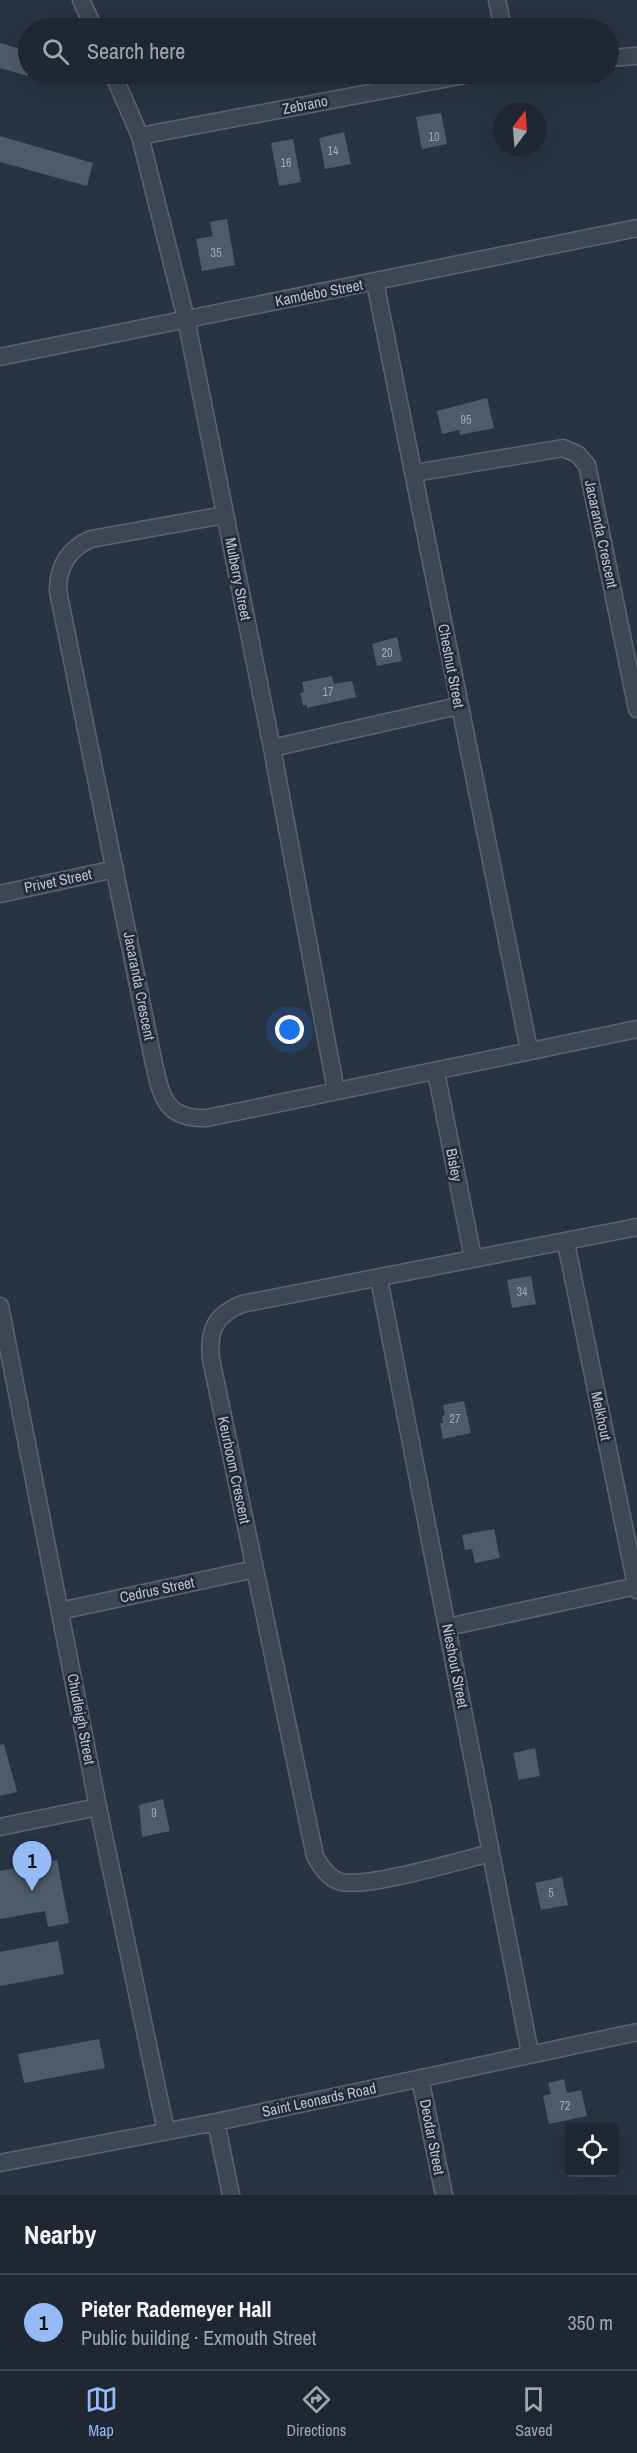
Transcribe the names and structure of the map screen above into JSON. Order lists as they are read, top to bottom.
{
  "streets": {
    "street": [
      "Zebrano",
      "Kamdebo Street",
      "Jacaranda Crescent",
      "Mulberry Street",
      "Chestnut Street",
      "Privet Street",
      "Bisley",
      "Melkhout",
      "Keurboom Crescent",
      "Cedrus Street",
      "Nieshout Street",
      "Chudleigh Street",
      "Saint Leonards Road",
      "Deodar Street"
    ]
  },
  "crossings": [
    ["Zebrano", "Mulberry Street"],
    ["Kamdebo Street", "Mulberry Street"],
    ["Kamdebo Street", "Chestnut Street"],
    ["Jacaranda Crescent", "Mulberry Street"],
    ["Jacaranda Crescent", "Chestnut Street"],
    ["Jacaranda Crescent", "Privet Street"],
    ["Jacaranda Crescent", "Bisley"],
    ["Bisley", "Keurboom Crescent"],
    ["Melkhout", "Keurboom Crescent"],
    ["Keurboom Crescent", "Cedrus Street"],
    ["Keurboom Crescent", "Nieshout Street"],
    ["Cedrus Street", "Chudleigh Street"],
    ["Nieshout Street", "Saint Leonards Road"],
    ["Chudleigh Street", "Saint Leonards Road"],
    ["Saint Leonards Road", "Deodar Street"]
  ],
  "house_numbers": [
    "10",
    "14",
    "16",
    "35",
    "95",
    "20",
    "17",
    "34",
    "27",
    "9",
    "5",
    "72"
  ],
  "north": "top",
  "page": {
    "search": "Search here",
    "pins": "1",
    "heading": "Nearby",
    "list": [
      {
        "mark": "1",
        "name": "Pieter Rademeyer Hall",
        "note": "Public building · Exmouth Street",
        "value": "350 m"
      }
    ],
    "nav": ["Map", "Directions", "Saved"]
  }
}
